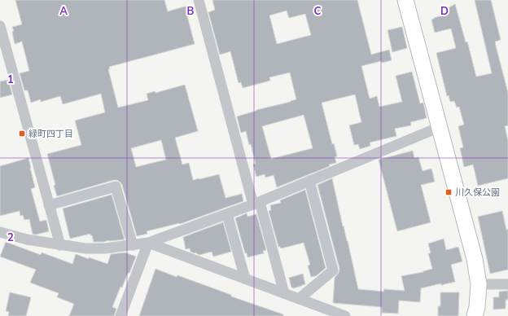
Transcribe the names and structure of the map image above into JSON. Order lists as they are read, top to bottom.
{
  "places": {
    "transit": ["緑町四丁目", "川久保公園"]
  },
  "grid": {
    "columns": [
      "A",
      "B",
      "C",
      "D"
    ],
    "rows": ["1", "2"]
  }
}
